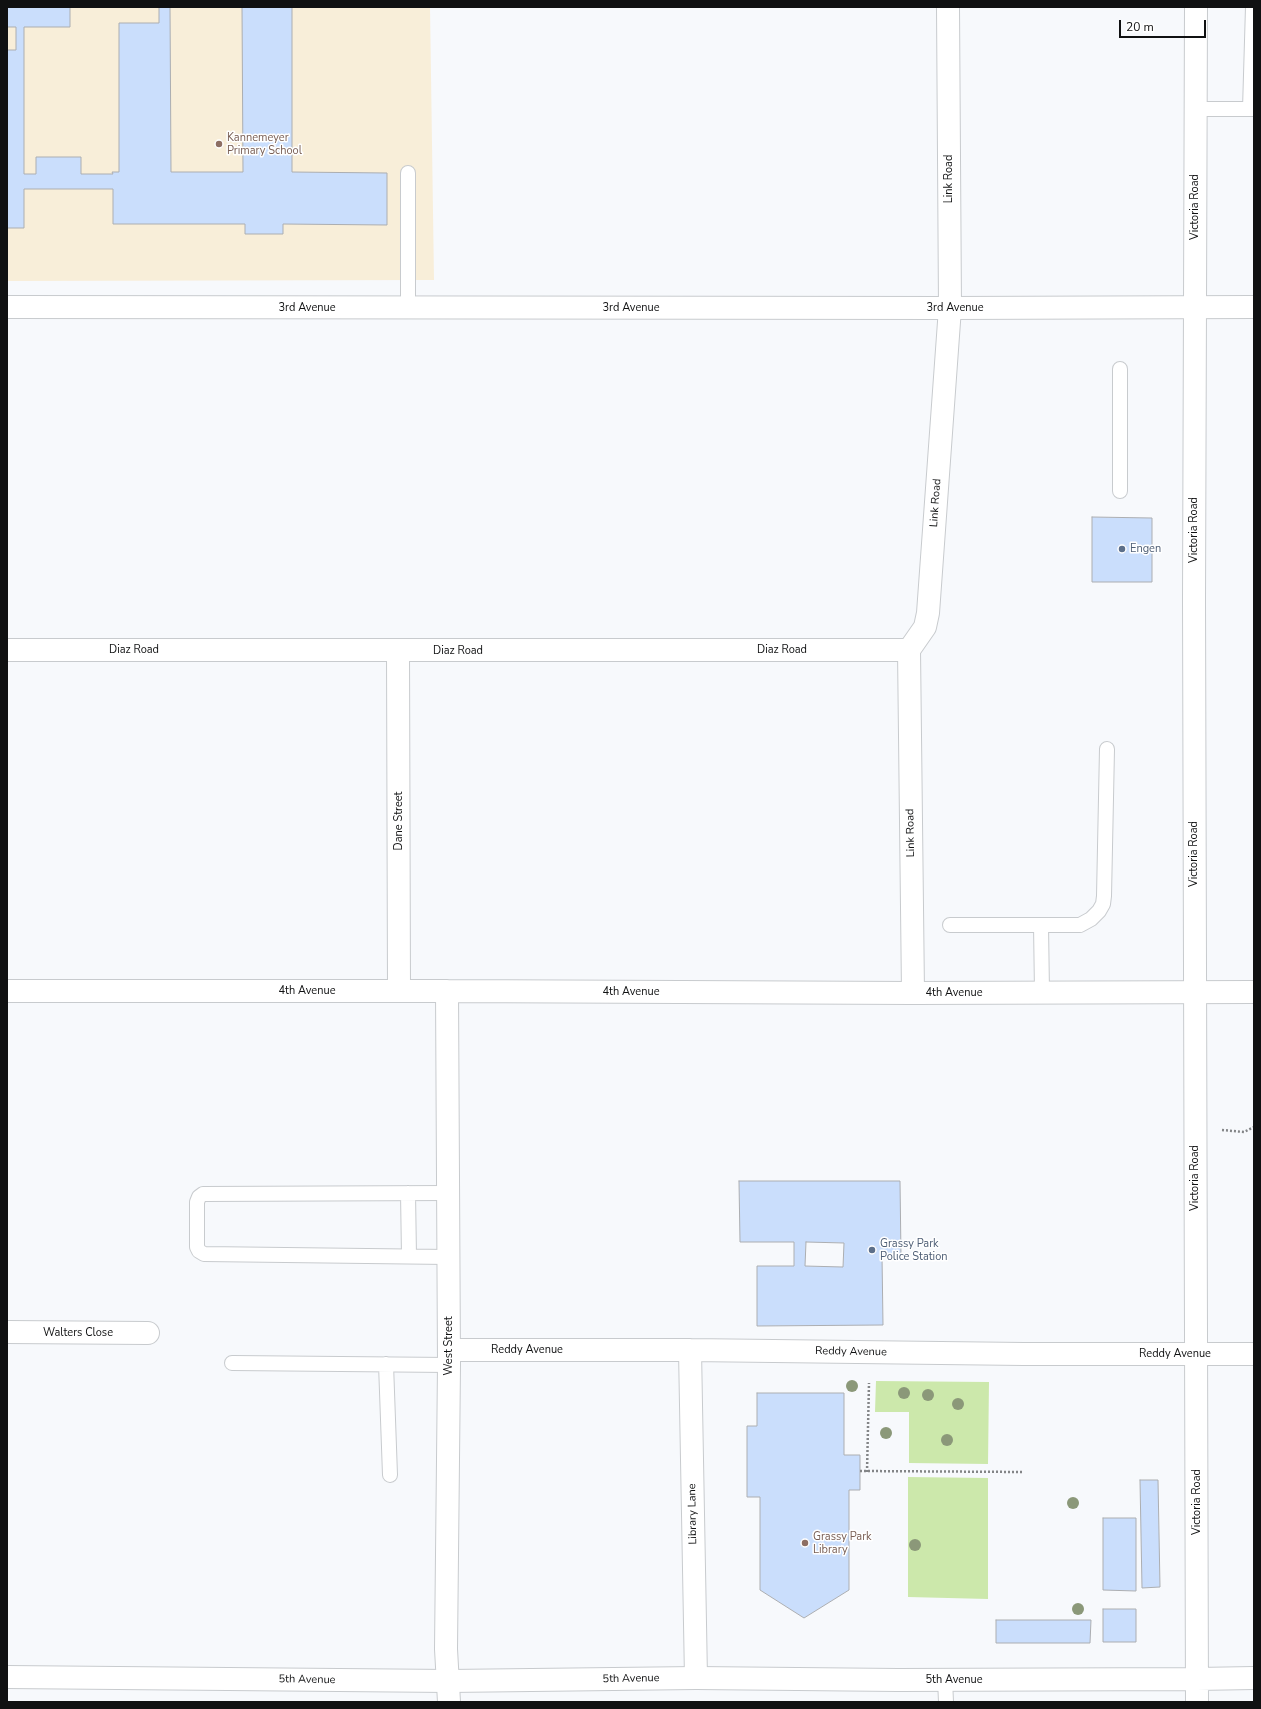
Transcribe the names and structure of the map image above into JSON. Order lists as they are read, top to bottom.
{
  "streets": {
    "street": [
      "Link Road",
      "Victoria Road",
      "3rd Avenue",
      "Diaz Road",
      "Dane Street",
      "4th Avenue",
      "Walters Close",
      "West Street",
      "Reddy Avenue",
      "Library Lane",
      "5th Avenue"
    ]
  },
  "crossings": [
    ["Link Road", "3rd Avenue"],
    ["Link Road", "Diaz Road"],
    ["Link Road", "4th Avenue"],
    ["Victoria Road", "3rd Avenue"],
    ["Victoria Road", "4th Avenue"],
    ["Victoria Road", "Reddy Avenue"],
    ["Victoria Road", "5th Avenue"],
    ["Diaz Road", "Dane Street"],
    ["Dane Street", "4th Avenue"],
    ["4th Avenue", "West Street"],
    ["West Street", "Reddy Avenue"],
    ["West Street", "5th Avenue"],
    ["Reddy Avenue", "Library Lane"],
    ["Library Lane", "5th Avenue"]
  ],
  "places": [
    "Kannemeyer Primary School",
    "Engen",
    "Grassy Park Police Station",
    "Grassy Park Library"
  ],
  "scale_bar": "20 m"
}
